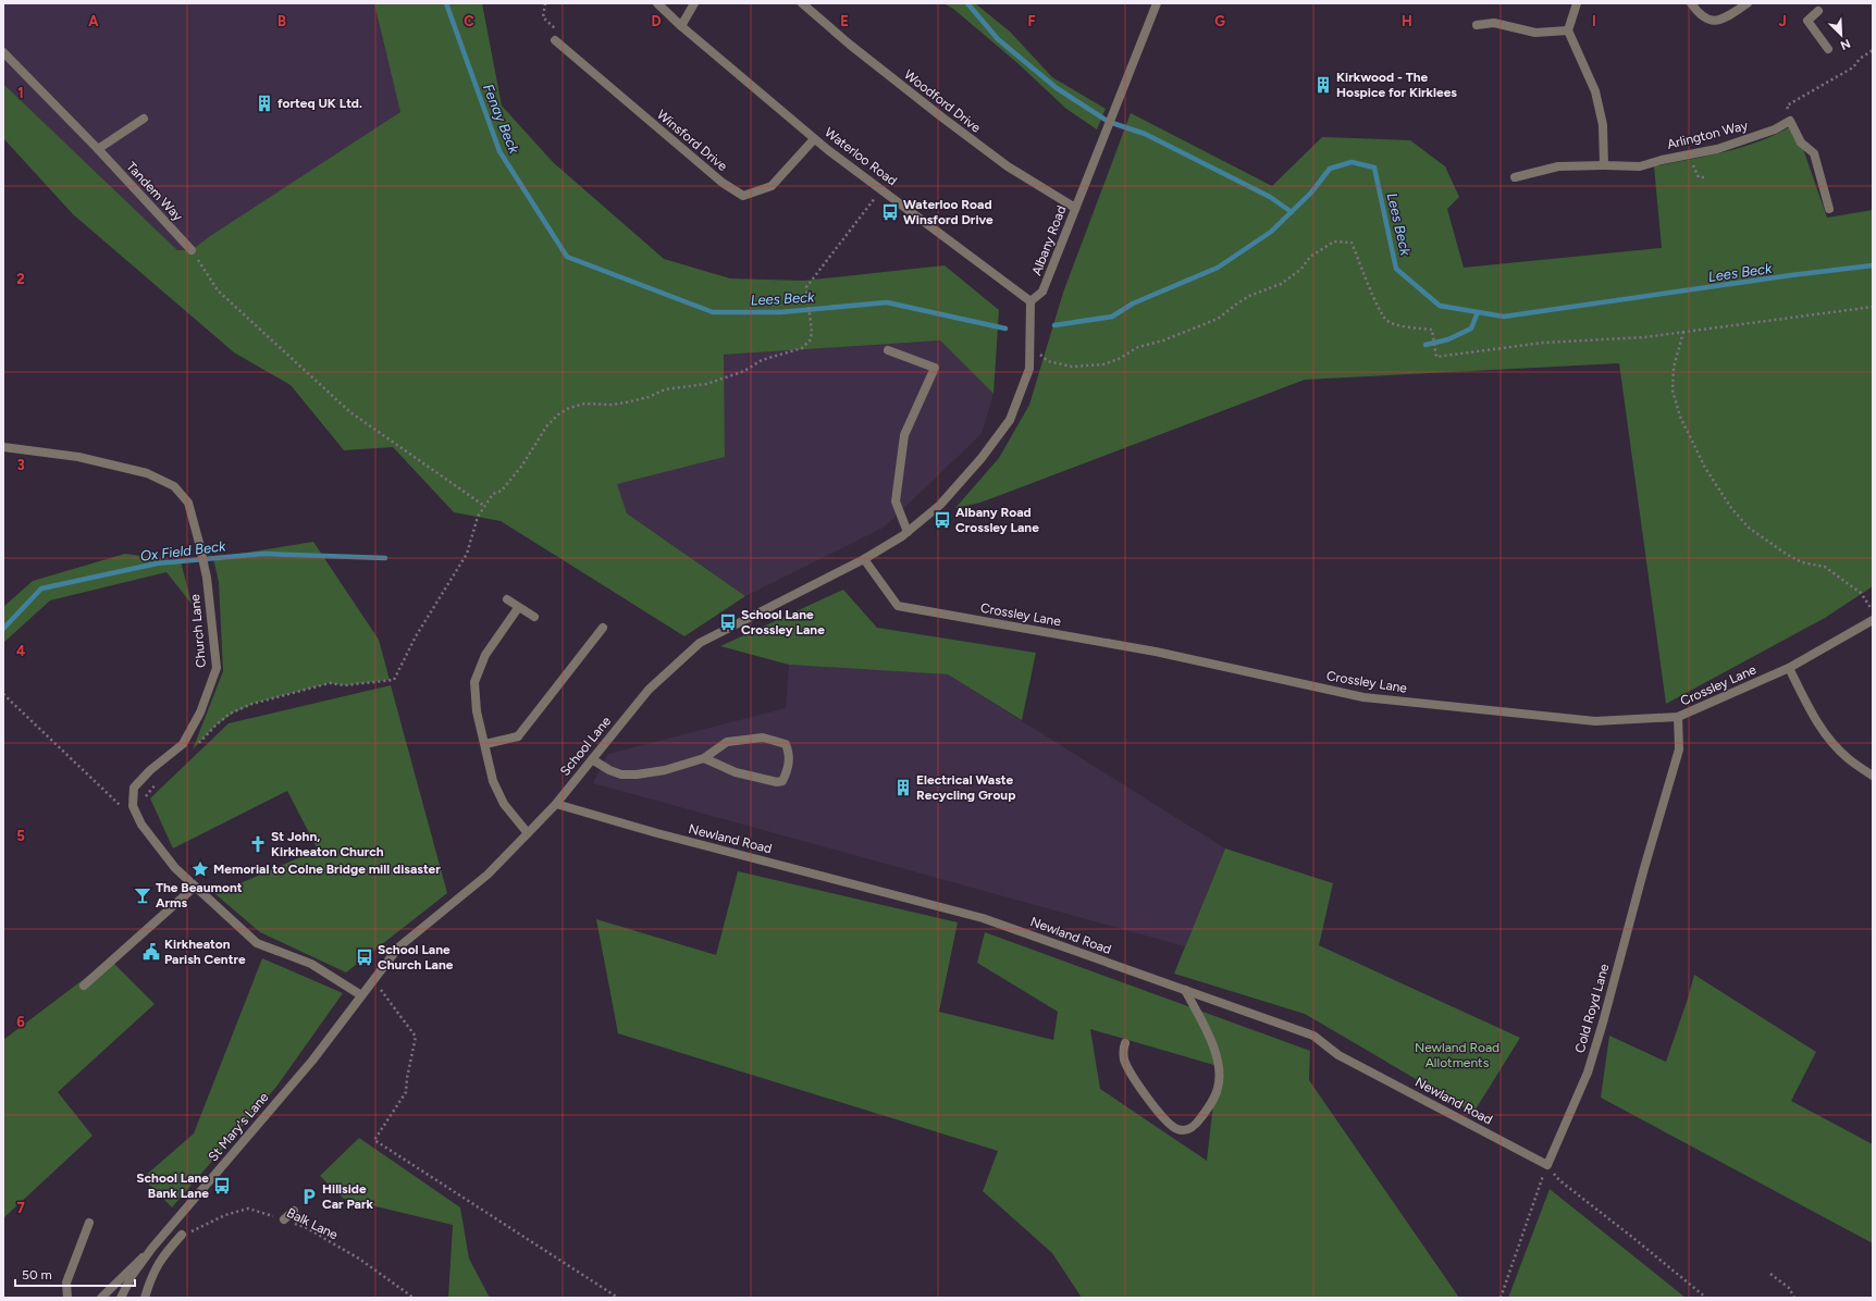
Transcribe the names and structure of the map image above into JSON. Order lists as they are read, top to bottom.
{
  "streets": {
    "street": [
      "Woodford Drive",
      "Arlington Way",
      "Winsford Drive",
      "Waterloo Road",
      "Tandem Way",
      "Albany Road",
      "Crossley Lane",
      "Church Lane",
      "School Lane",
      "Newland Road",
      "Cold Royd Lane",
      "St Mary's Lane"
    ],
    "path": ["Balk Lane"]
  },
  "crossings": [
    ["Woodford Drive", "Albany Road"],
    ["Winsford Drive", "Waterloo Road"],
    ["Waterloo Road", "Albany Road"],
    ["Crossley Lane", "School Lane"],
    ["Crossley Lane", "Cold Royd Lane"],
    ["School Lane", "Newland Road"],
    ["School Lane", "St Mary's Lane"],
    ["Newland Road", "Cold Royd Lane"]
  ],
  "water": ["Fenay Beck", "Lees Beck", "Ox Field Beck"],
  "parks": ["Newland Road Allotments"],
  "places": {
    "building": ["Kirkwood - The Hospice for Kirklees", "forteq UK Ltd.", "Electrical Waste Recycling Group"],
    "bus stop": [
      "Waterloo Road Winsford Drive",
      "Albany Road Crossley Lane",
      "School Lane Crossley Lane",
      "School Lane Church Lane",
      "School Lane Bank Lane"
    ],
    "church": ["St John, Kirkheaton Church"],
    "place": ["Memorial to Colne Bridge mill disaster"],
    "bar": ["The Beaumont Arms"],
    "public building": ["Kirkheaton Parish Centre"],
    "parking": ["Hillside Car Park"]
  },
  "scale_bar": "50 m",
  "north": "bottom right",
  "grid": {
    "columns": [
      "A",
      "B",
      "C",
      "D",
      "E",
      "F",
      "G",
      "H",
      "I",
      "J"
    ],
    "rows": [
      "1",
      "2",
      "3",
      "4",
      "5",
      "6",
      "7"
    ]
  }
}
